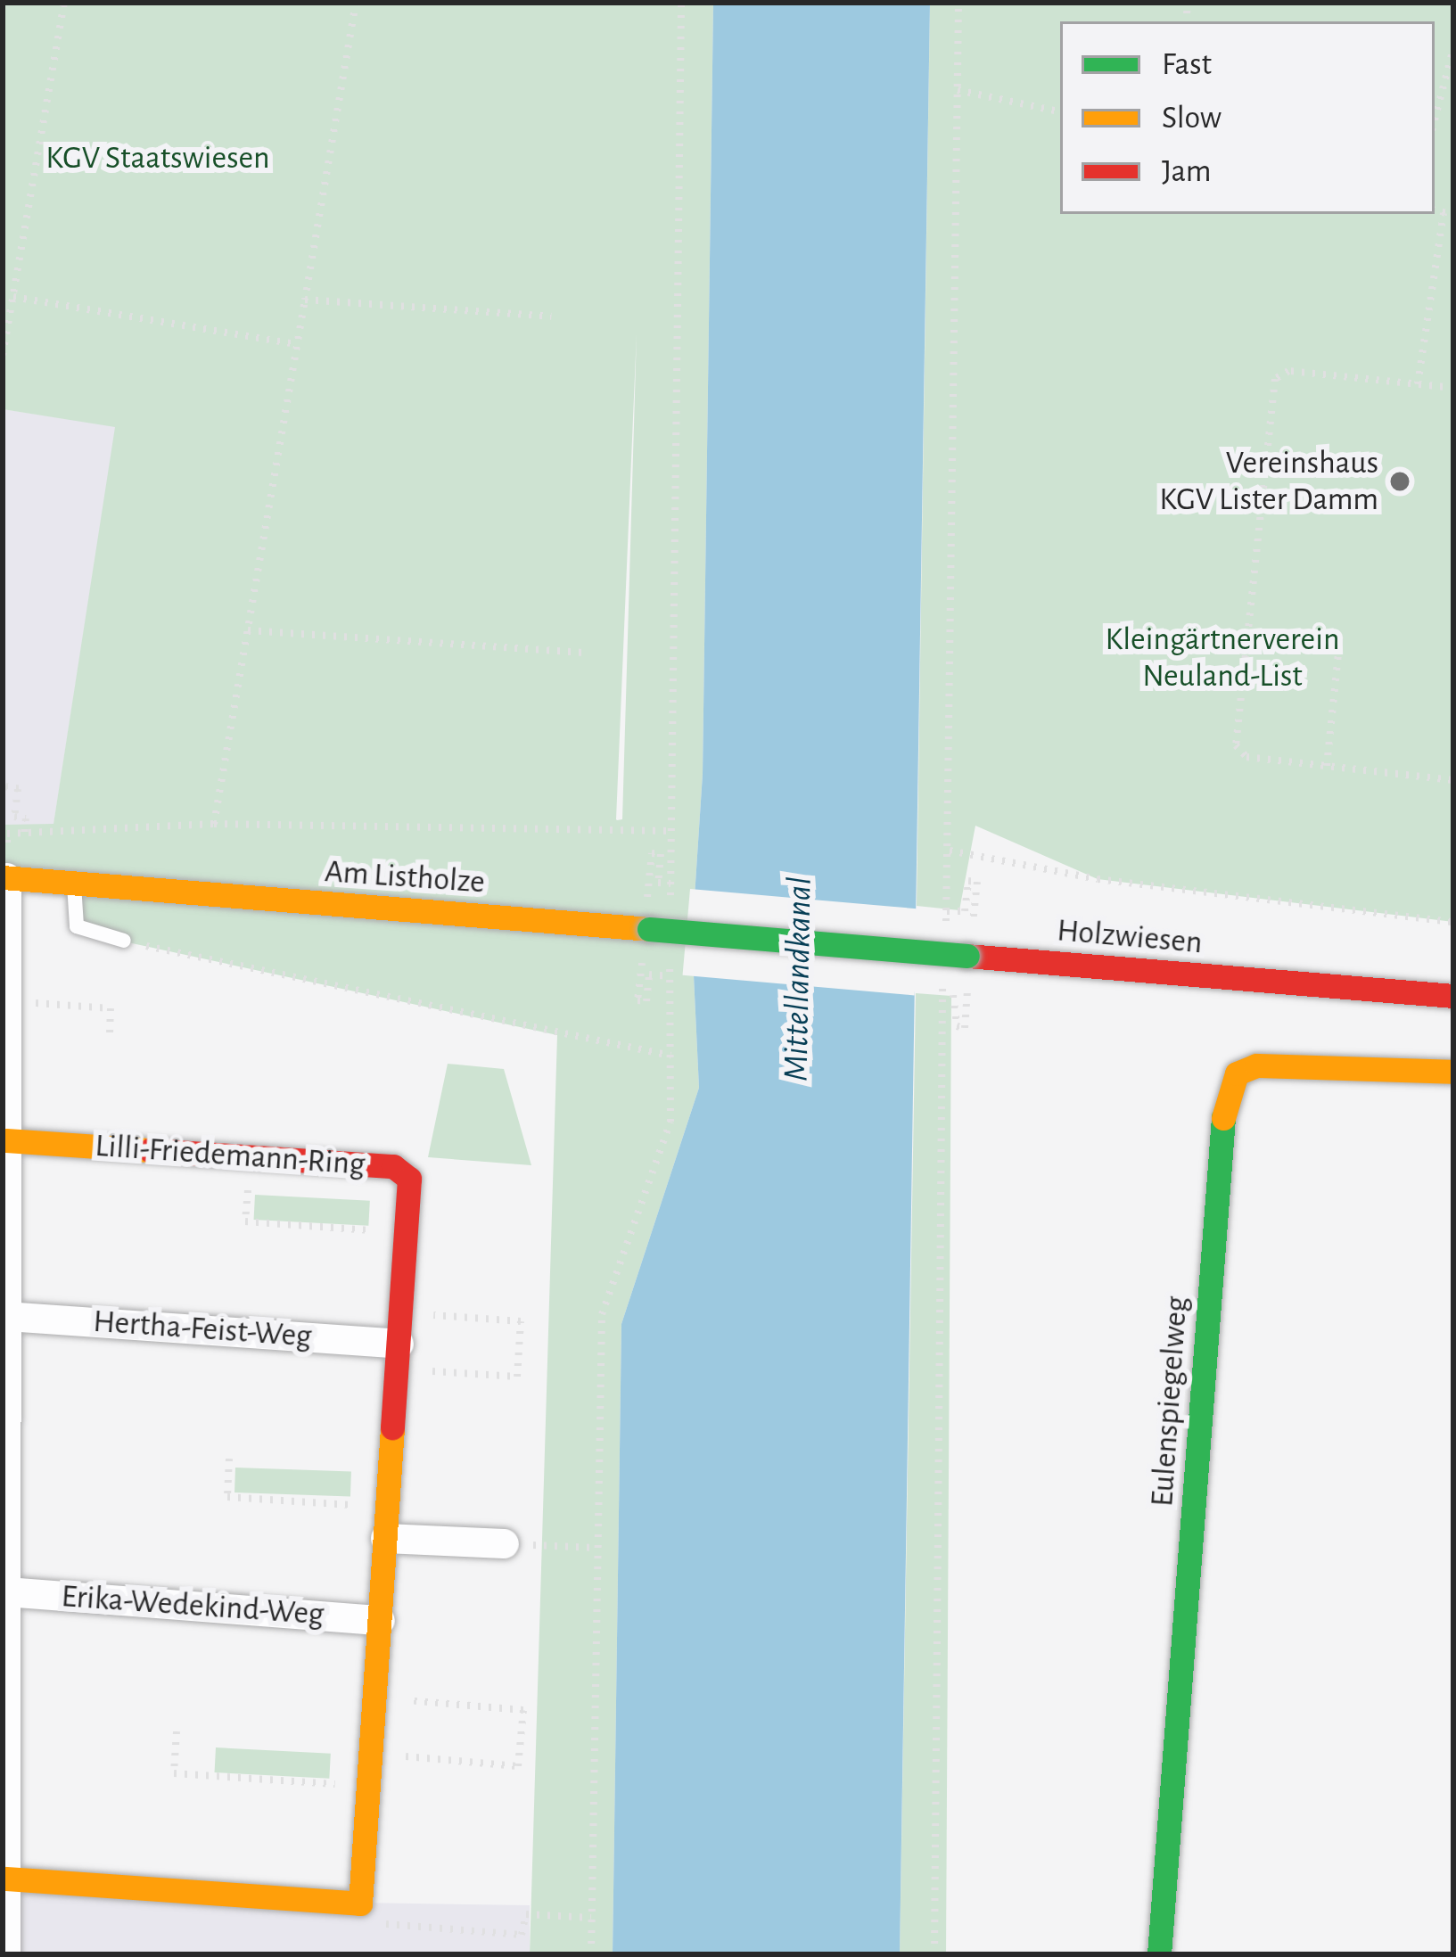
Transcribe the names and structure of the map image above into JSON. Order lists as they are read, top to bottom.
{
  "streets": {
    "street": [
      "Am Listholze",
      "Holzwiesen",
      "Lilli-Friedemann-Ring",
      "Hertha-Feist-Weg",
      "Eulenspiegelweg",
      "Erika-Wedekind-Weg"
    ]
  },
  "crossings": [
    ["Am Listholze", "Holzwiesen"],
    ["Lilli-Friedemann-Ring", "Hertha-Feist-Weg"],
    ["Lilli-Friedemann-Ring", "Erika-Wedekind-Weg"]
  ],
  "water": ["Mittellandkanal"],
  "parks": ["KGV Staatswiesen", "Kleingärtnerverein Neuland-List"],
  "places": ["Vereinshaus KGV Lister Damm"],
  "legend": ["Fast", "Slow", "Jam"]
}
